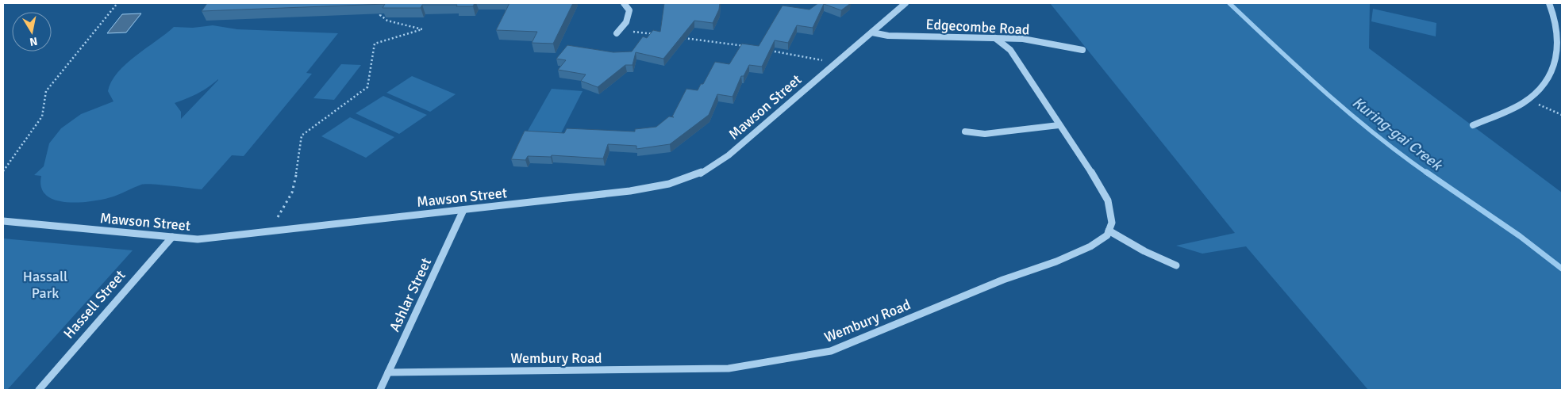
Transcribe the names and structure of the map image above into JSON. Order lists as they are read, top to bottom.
{
  "streets": {
    "street": [
      "Edgecombe Road",
      "Mawson Street",
      "Ashlar Street",
      "Hassell Street",
      "Wembury Road"
    ]
  },
  "crossings": [
    ["Edgecombe Road", "Mawson Street"],
    ["Mawson Street", "Ashlar Street"],
    ["Mawson Street", "Hassell Street"],
    ["Ashlar Street", "Wembury Road"]
  ],
  "water": ["Kuring-gai Creek"],
  "parks": ["Hassall Park"],
  "north": "bottom"
}
